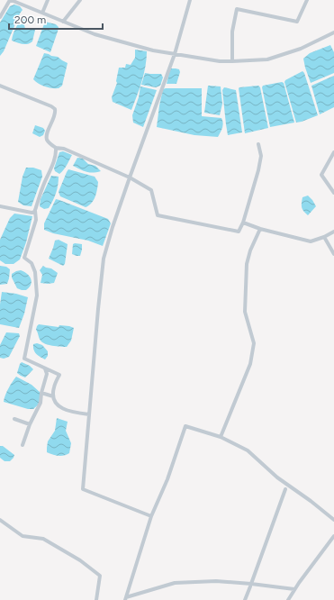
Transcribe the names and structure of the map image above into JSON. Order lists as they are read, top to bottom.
{
  "scale_bar": "200 m"
}
